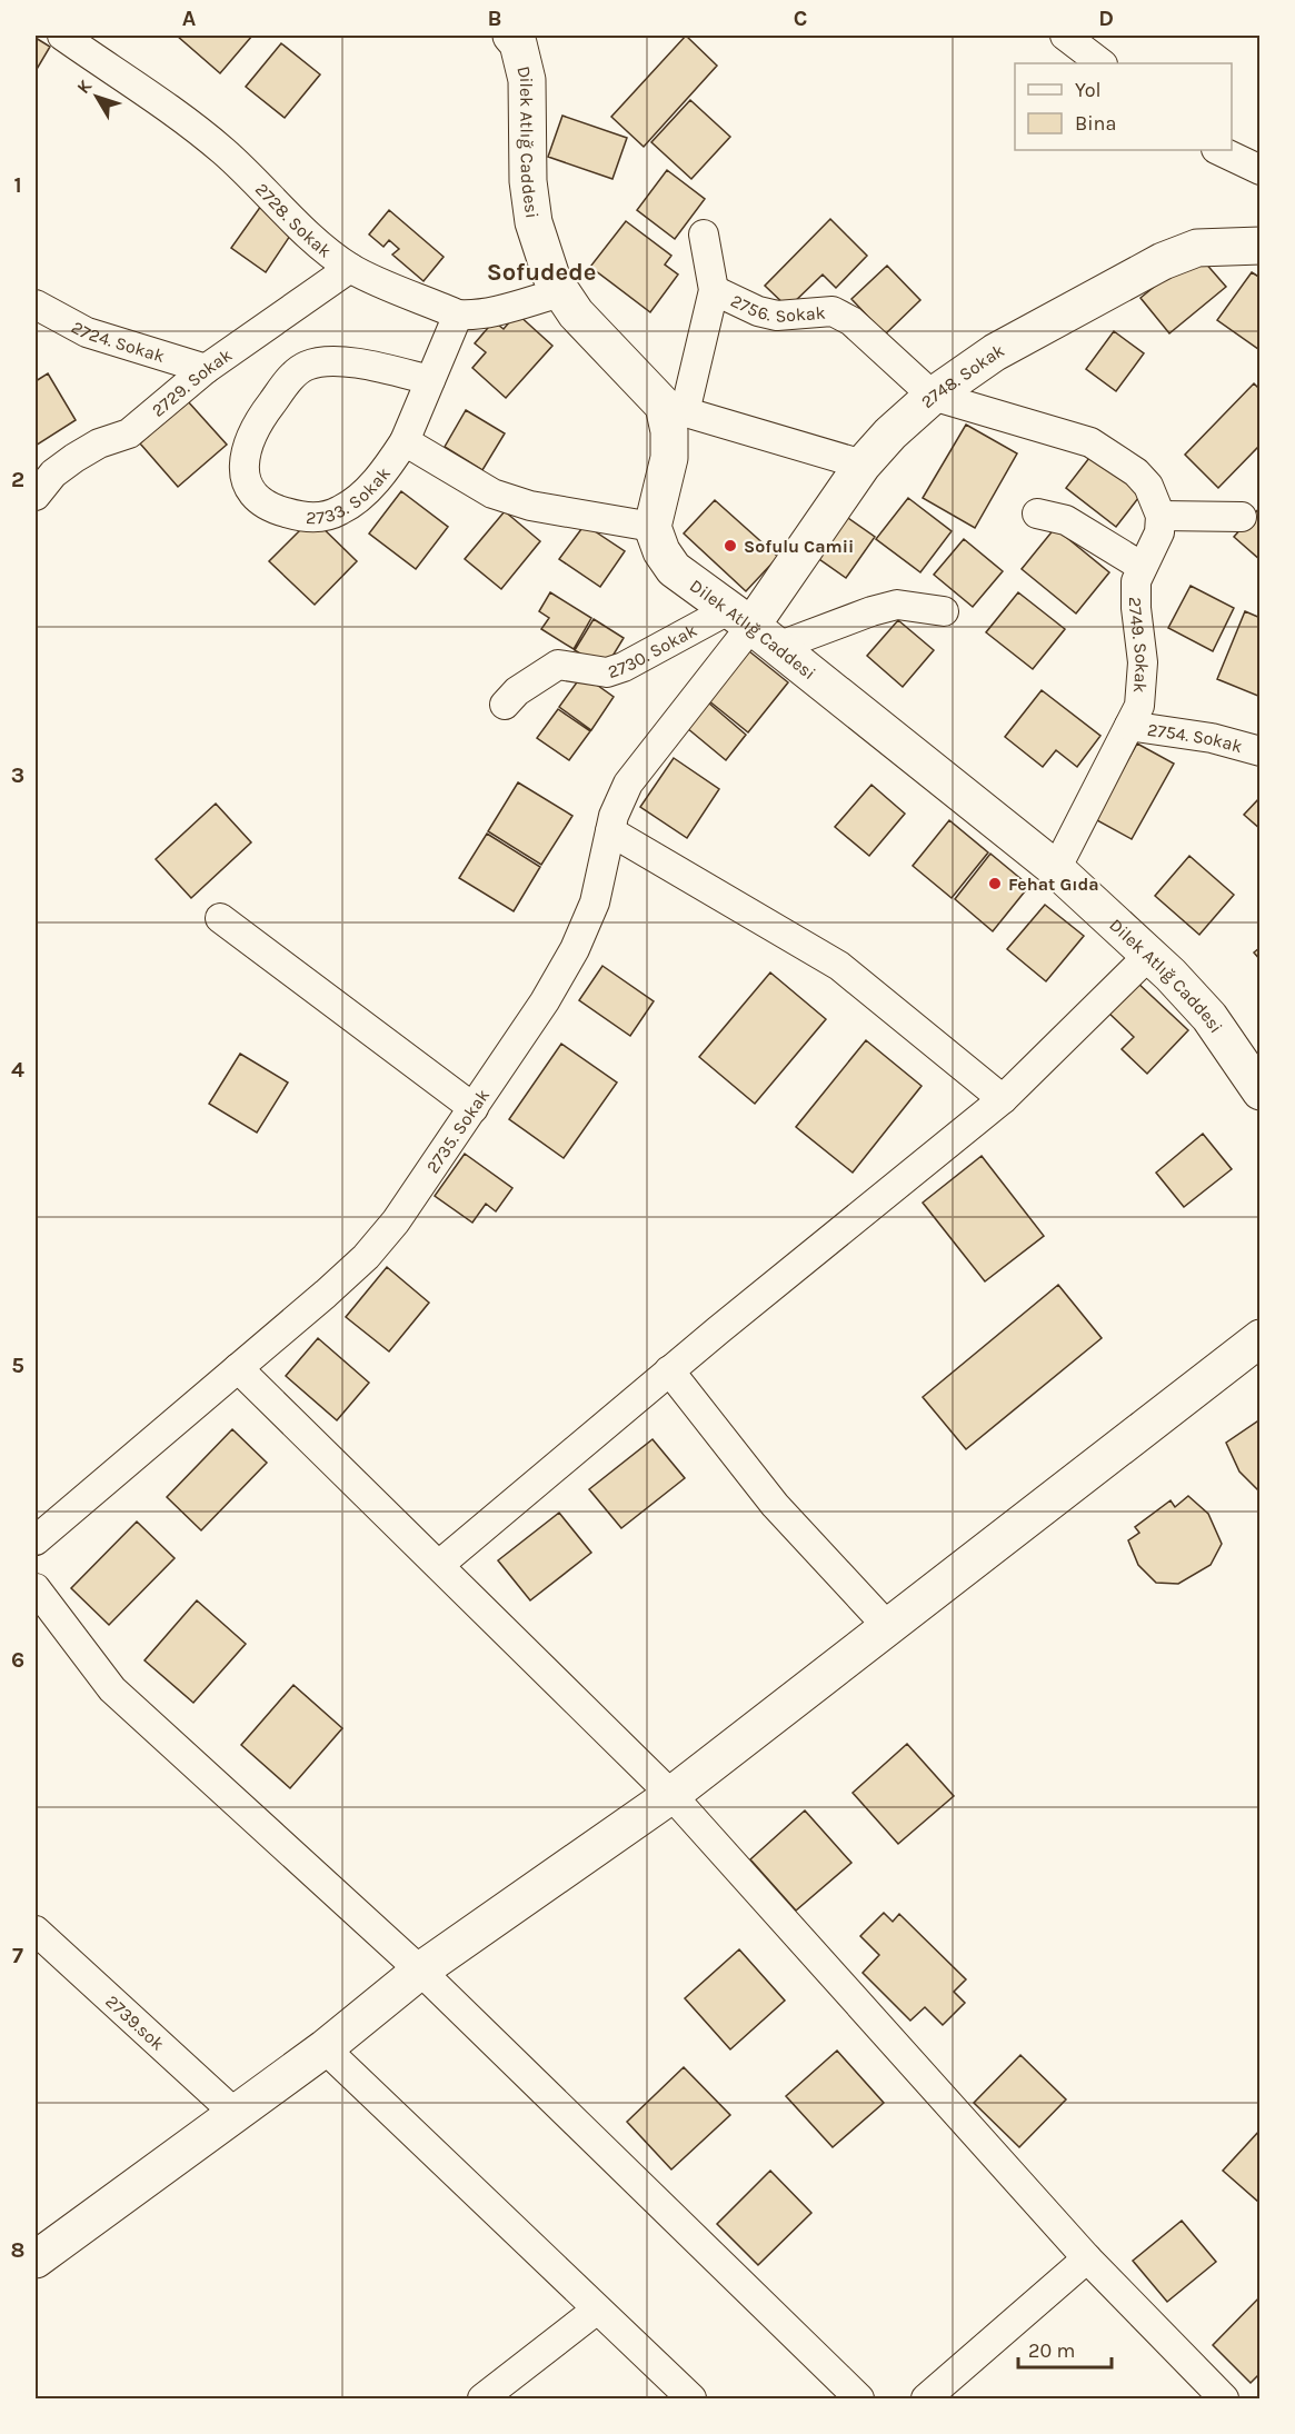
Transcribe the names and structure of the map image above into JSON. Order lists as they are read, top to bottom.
{
  "streets": {
    "street": [
      "Dilek Atlığ Caddesi",
      "2728. Sokak",
      "2756. Sokak",
      "2724. Sokak",
      "2748. Sokak",
      "2729. Sokak",
      "2733. Sokak",
      "2749. Sokak",
      "2730. Sokak",
      "2754. Sokak",
      "2735. Sokak",
      "2739.sok"
    ]
  },
  "crossings": [
    ["Dilek Atlığ Caddesi", "2728. Sokak"],
    ["Dilek Atlığ Caddesi", "2748. Sokak"],
    ["Dilek Atlığ Caddesi", "2749. Sokak"],
    ["Dilek Atlığ Caddesi", "2730. Sokak"],
    ["Dilek Atlığ Caddesi", "2735. Sokak"],
    ["2728. Sokak", "2729. Sokak"],
    ["2756. Sokak", "2748. Sokak"],
    ["2724. Sokak", "2729. Sokak"],
    ["2748. Sokak", "2730. Sokak"],
    ["2748. Sokak", "2735. Sokak"],
    ["2749. Sokak", "2754. Sokak"],
    ["2730. Sokak", "2735. Sokak"]
  ],
  "districts": ["Sofudede"],
  "places": ["Sofulu Camii", "Fehat Gıda"],
  "legend": ["Yol", "Bina"],
  "scale_bar": "20 m",
  "north": "top left",
  "grid": {
    "columns": [
      "A",
      "B",
      "C",
      "D"
    ],
    "rows": [
      "1",
      "2",
      "3",
      "4",
      "5",
      "6",
      "7",
      "8"
    ]
  }
}
